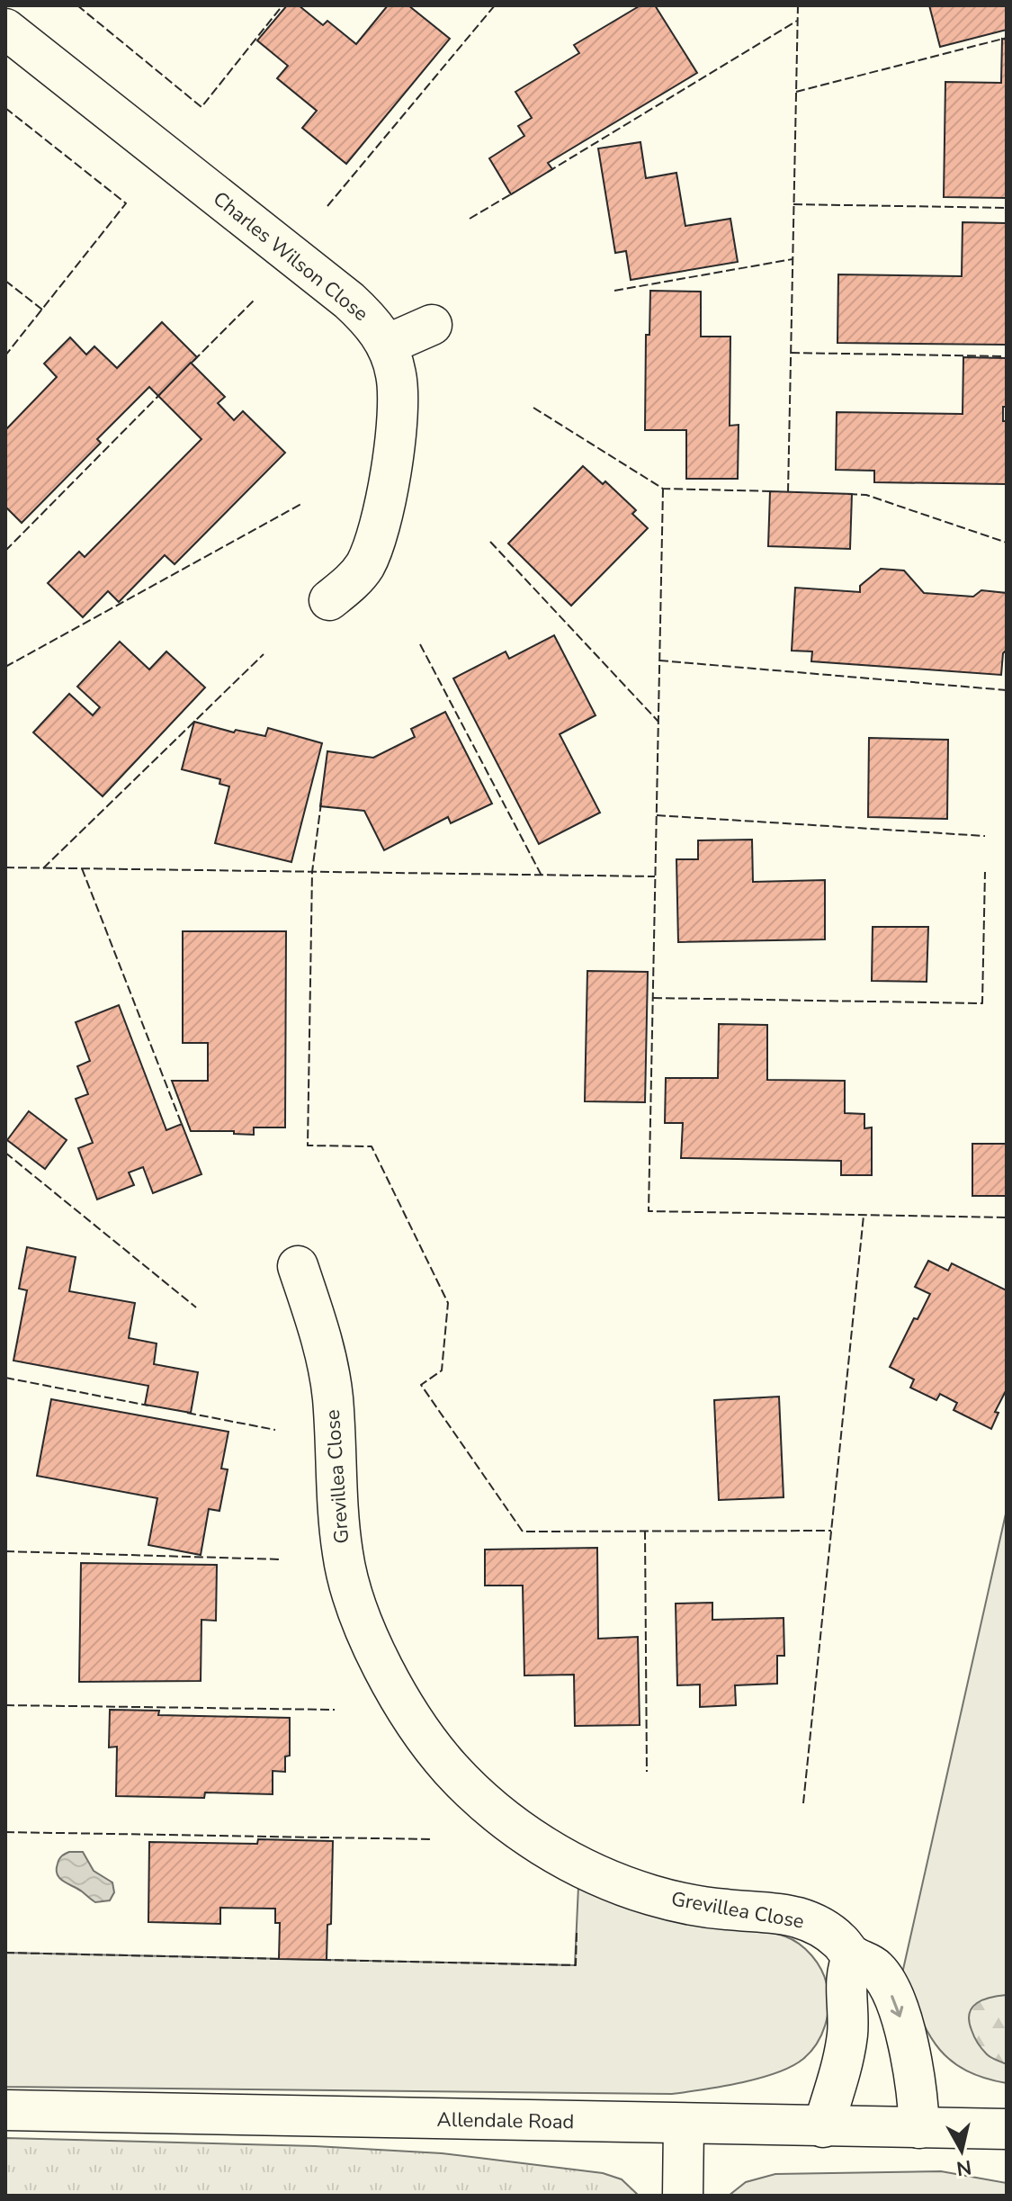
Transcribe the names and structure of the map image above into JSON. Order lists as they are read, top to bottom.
{
  "streets": {
    "street": ["Charles Wilson Close", "Grevillea Close", "Allendale Road"]
  },
  "crossings": [
    ["Grevillea Close", "Allendale Road"]
  ],
  "north": "bottom"
}
